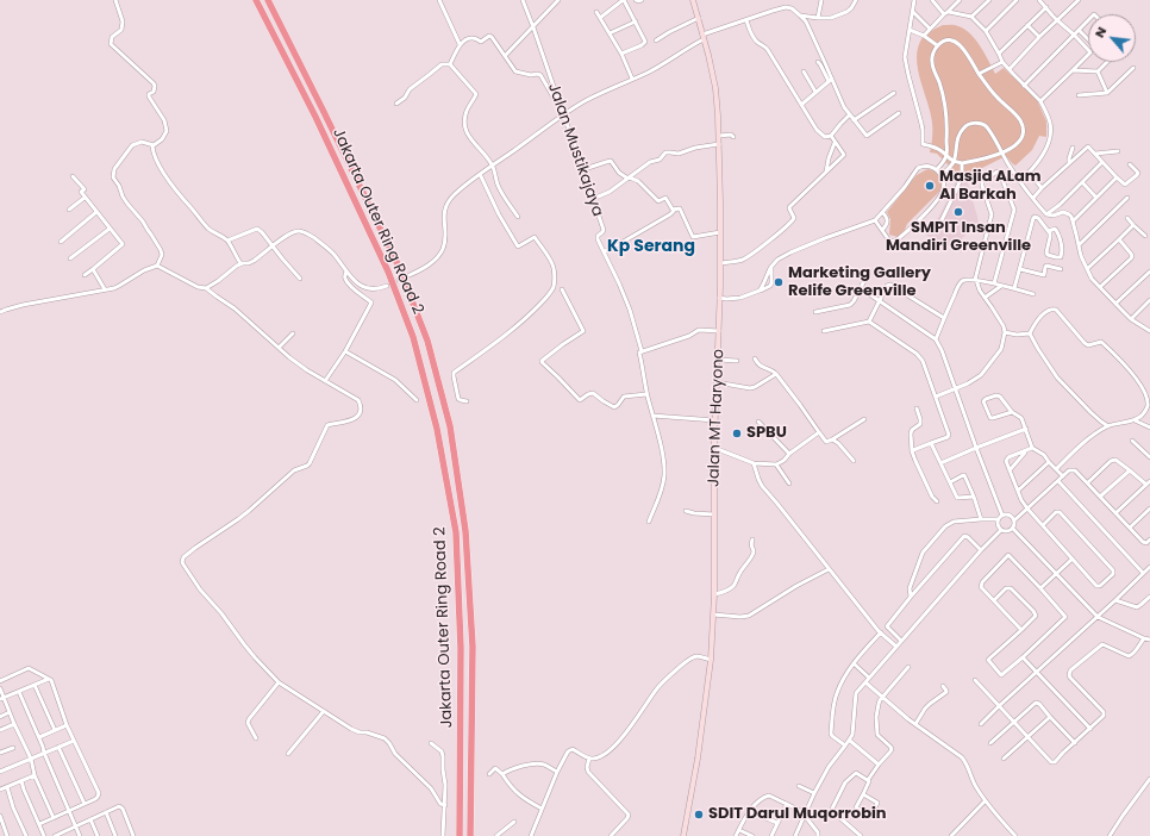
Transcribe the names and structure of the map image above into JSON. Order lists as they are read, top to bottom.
{
  "streets": {
    "highway": ["Jakarta Outer Ring Road 2"],
    "main road": ["Jalan MT Haryono"],
    "street": ["Jalan Mustikajaya"]
  },
  "districts": ["Kp Serang"],
  "places": [
    "Masjid ALam Al Barkah",
    "SMPIT Insan Mandiri Greenville",
    "Marketing Gallery Relife Greenville",
    "SPBU",
    "SDIT Darul Muqorrobin"
  ],
  "north": "top left"
}
